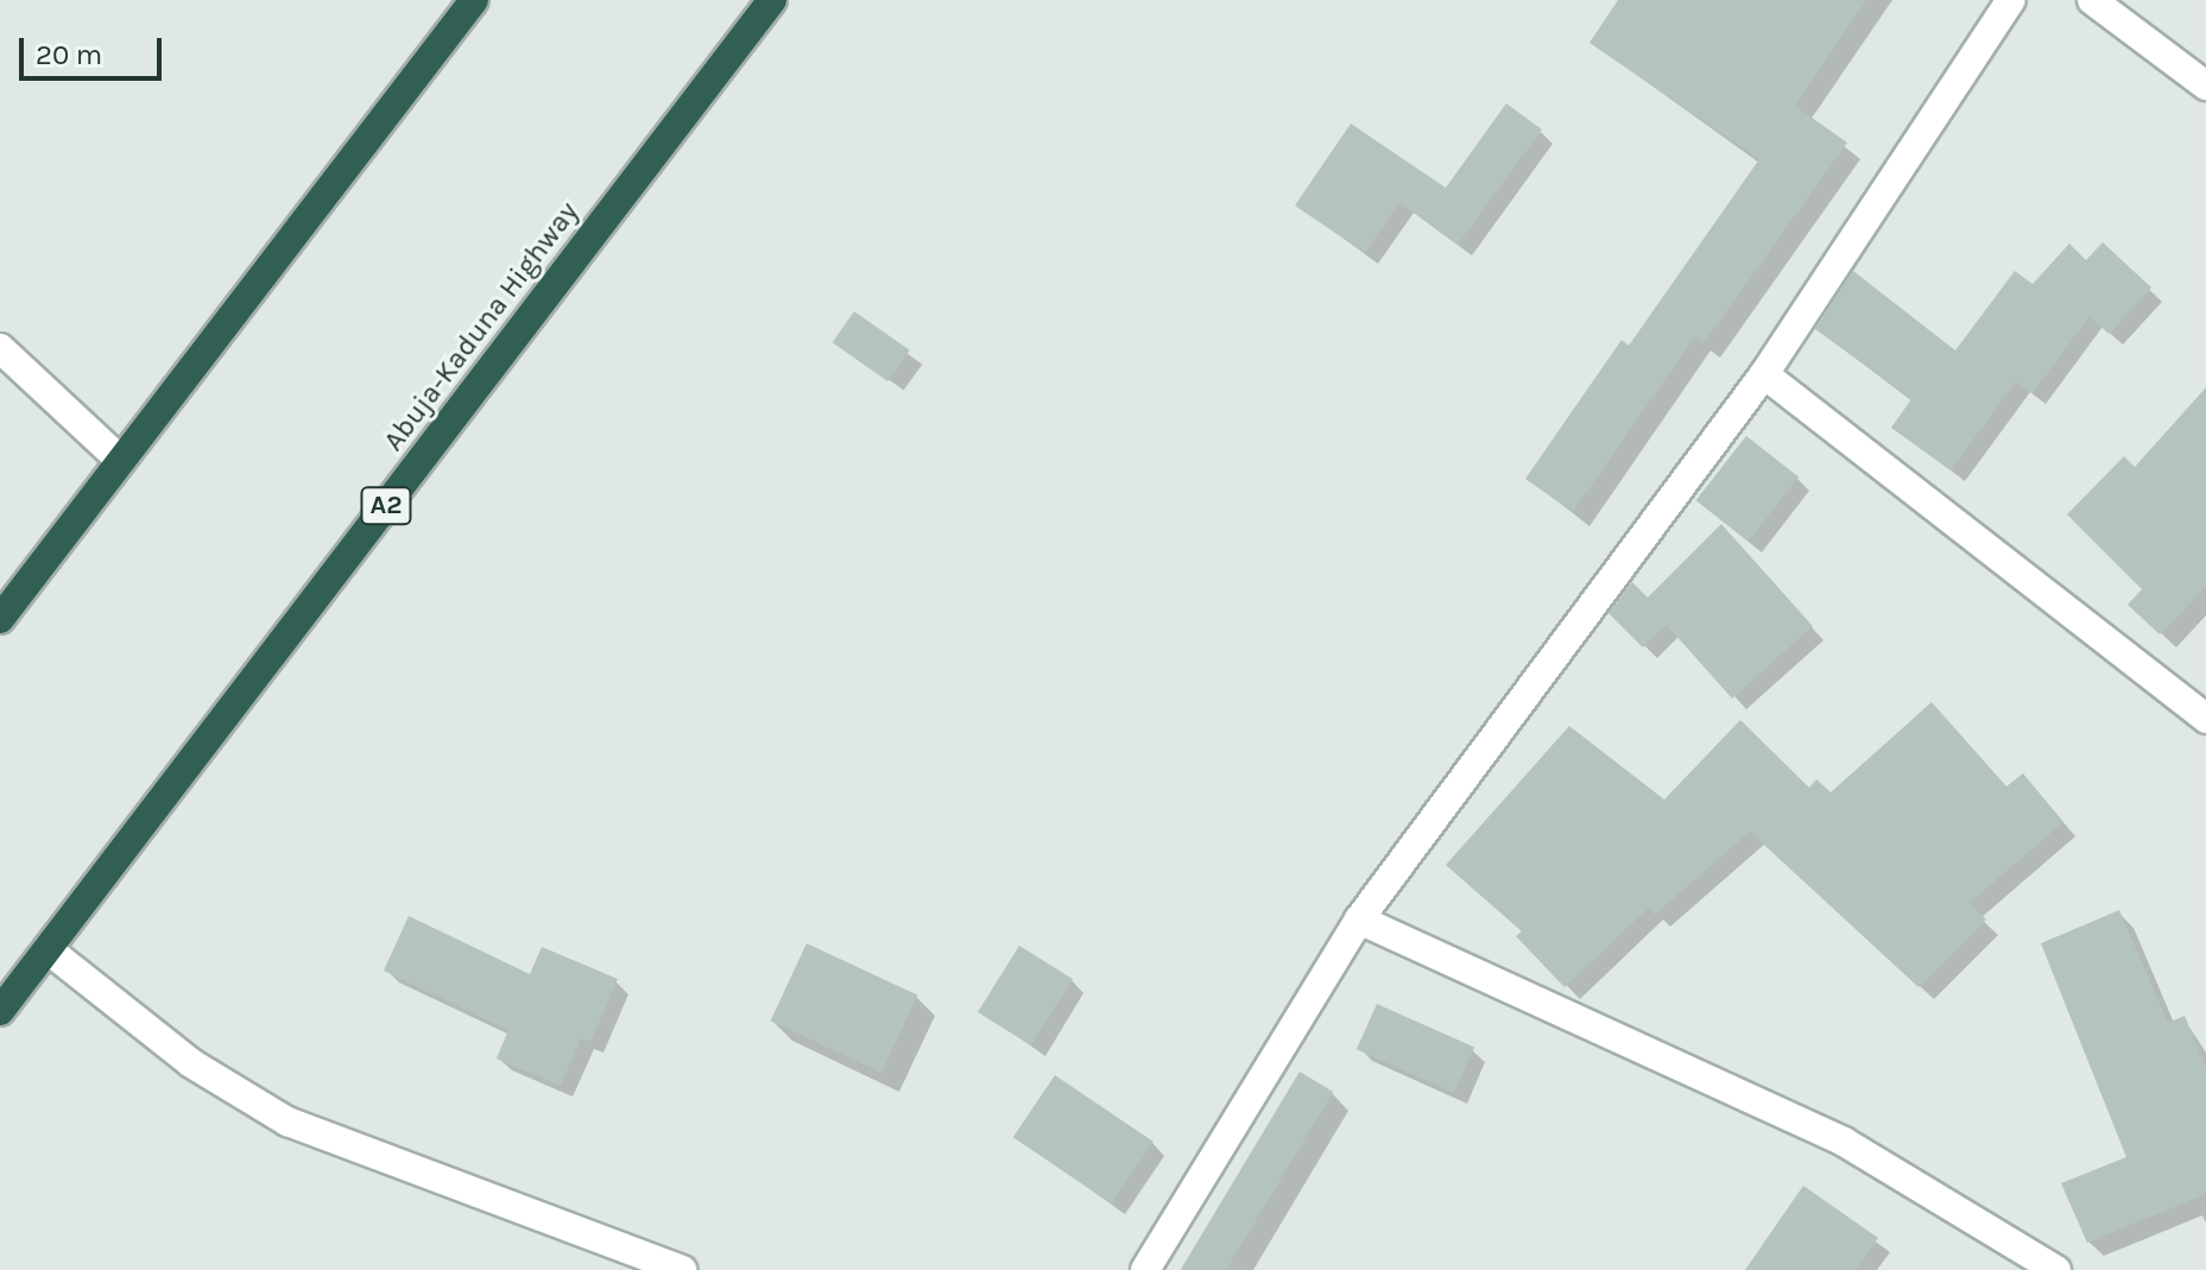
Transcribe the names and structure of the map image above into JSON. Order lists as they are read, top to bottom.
{
  "streets": {
    "highway": ["Abuja-Kaduna Highway", "A2"]
  },
  "scale_bar": "20 m"
}
